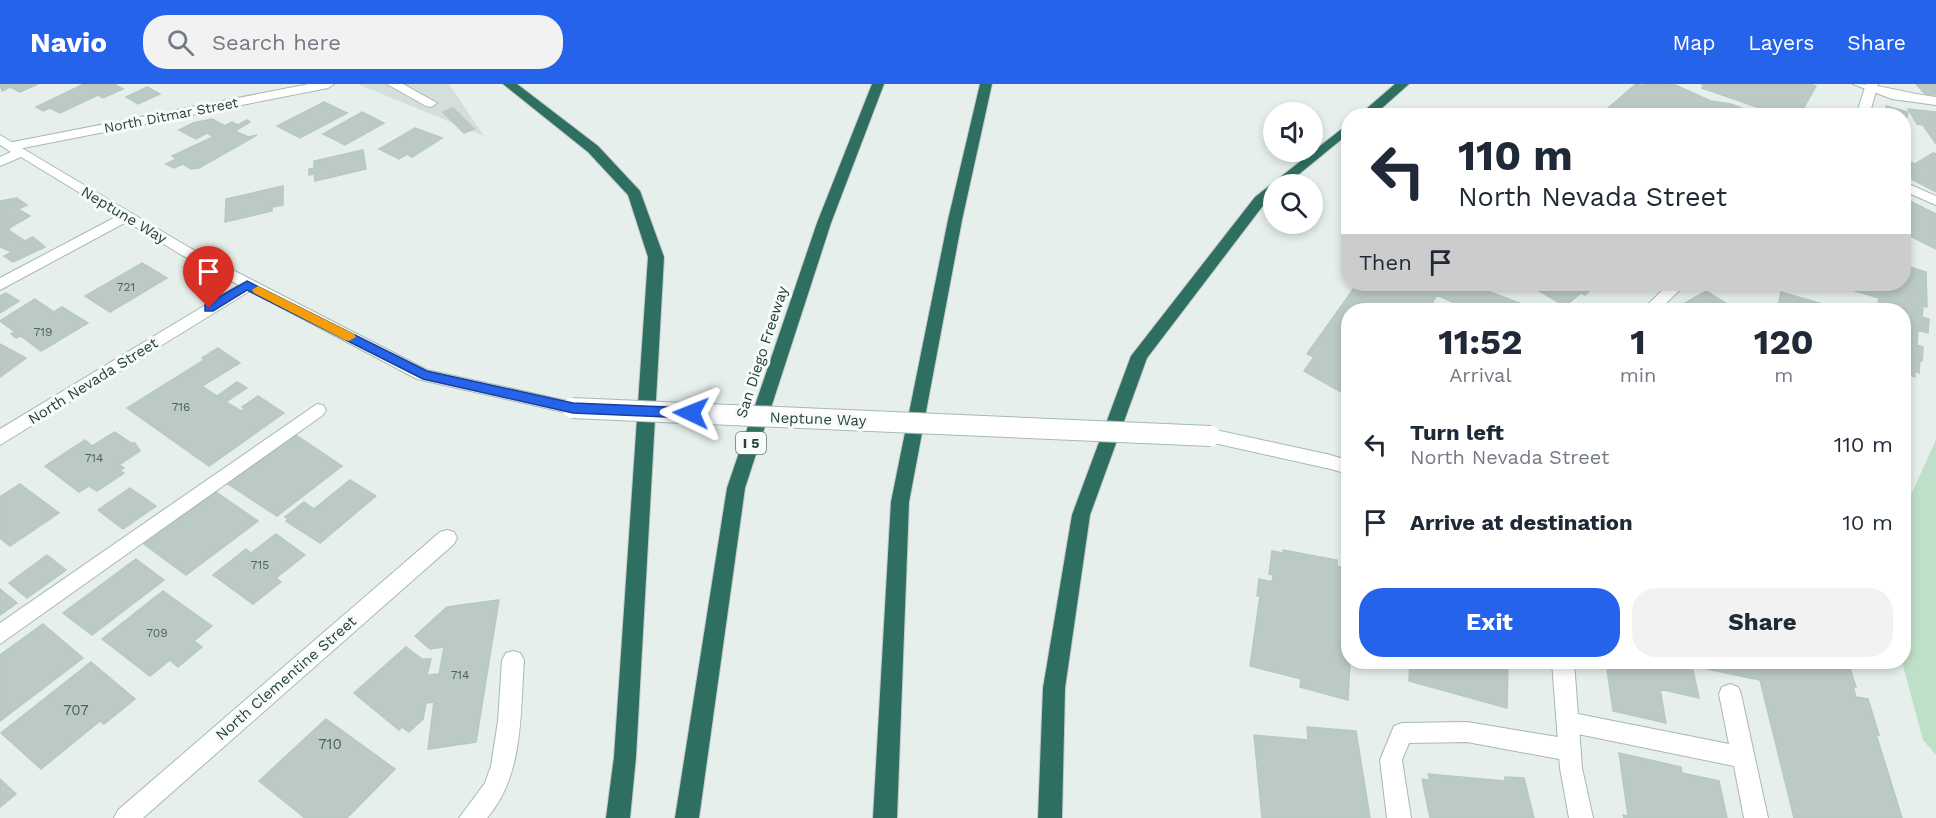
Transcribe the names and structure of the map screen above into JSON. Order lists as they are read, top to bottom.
{
  "streets": {
    "highway": ["San Diego Freeway", "I 5"],
    "street": [
      "North Ditmar Street",
      "Neptune Way",
      "North Nevada Street",
      "North Clementine Street"
    ]
  },
  "crossings": [
    ["North Ditmar Street", "Neptune Way"],
    ["Neptune Way", "North Nevada Street"]
  ],
  "house_numbers": [
    "721",
    "719",
    "716",
    "714",
    "715",
    "709",
    "714",
    "707",
    "710"
  ],
  "page": {
    "header": "Navio",
    "search": "Search here",
    "nav": ["Map", "Layers", "Share"],
    "turn": ["110 m", "North Nevada Street"],
    "then": "Then",
    "eta": [
      "11:52",
      "Arrival",
      "1",
      "min",
      "120",
      "m"
    ],
    "list": [
      {
        "name": "Turn left",
        "note": "North Nevada Street",
        "value": "110 m"
      },
      {
        "name": "Arrive at destination",
        "value": "10 m"
      }
    ],
    "buttons": ["Exit", "Share"]
  }
}
